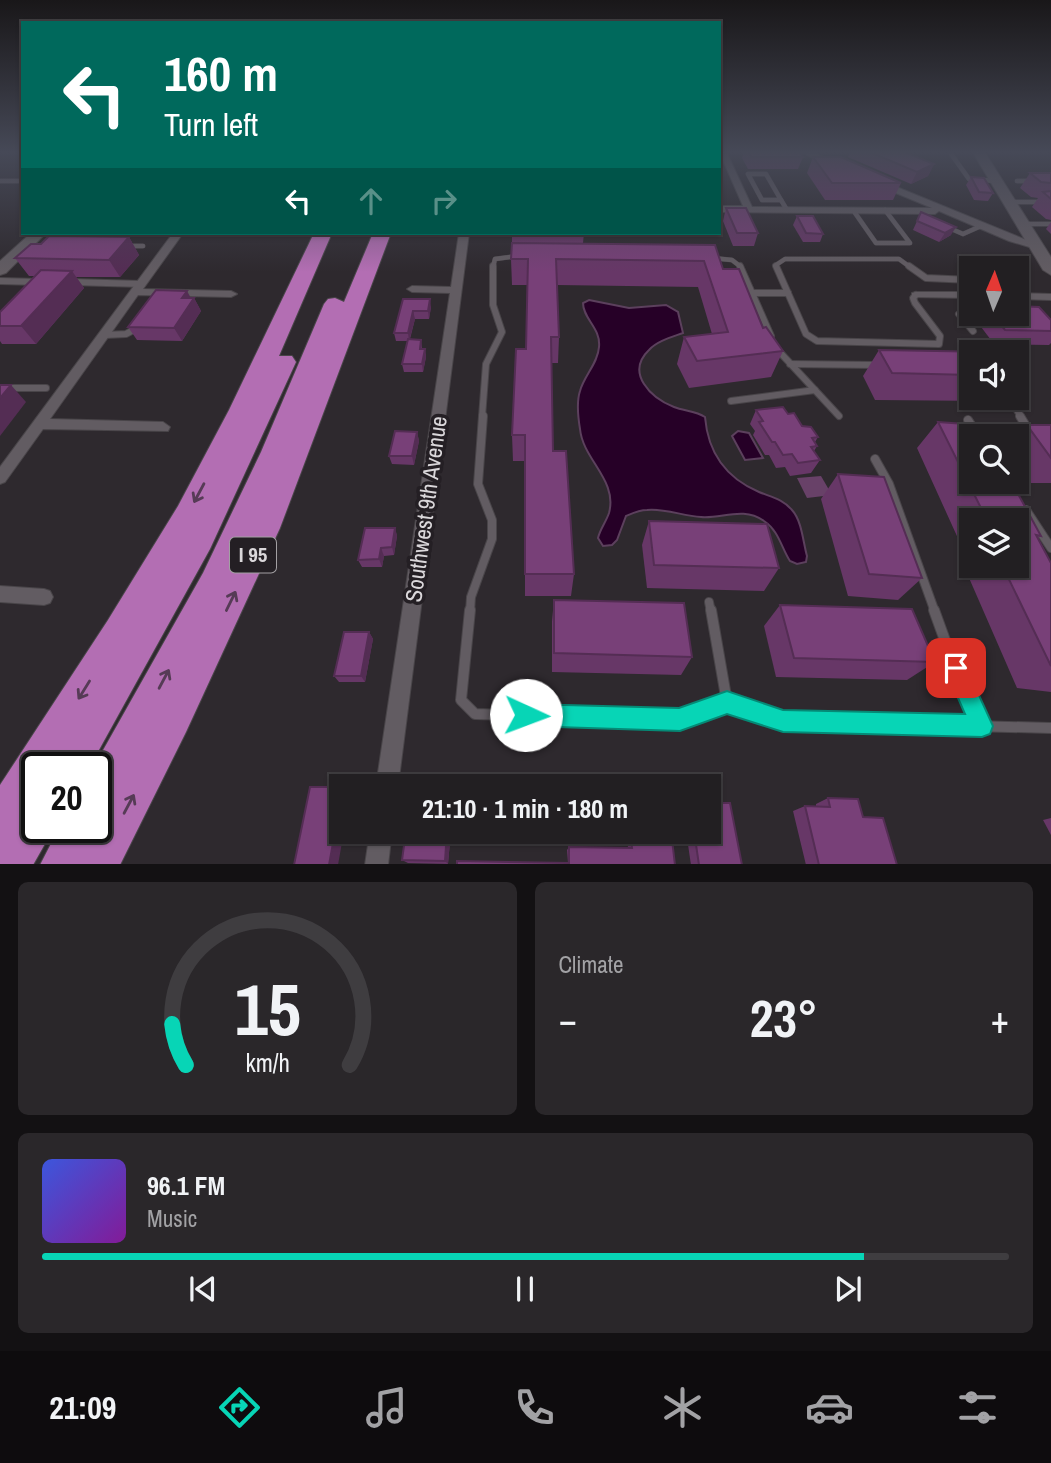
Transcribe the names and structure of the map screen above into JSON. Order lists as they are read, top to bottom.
{
  "streets": {
    "highway": ["I 95"],
    "street": ["Southwest 9th Avenue"]
  },
  "north": "top",
  "page": {
    "turn": ["160 m", "Turn left"],
    "limit": "20",
    "trip": "21:10 · 1 min · 180 m",
    "tile": "Climate",
    "heat": ["−", "23°", "+"],
    "song": ["96.1 FM", "Music"],
    "tabs": "21:09",
    "gauge": ["15", "km/h"]
  }
}
